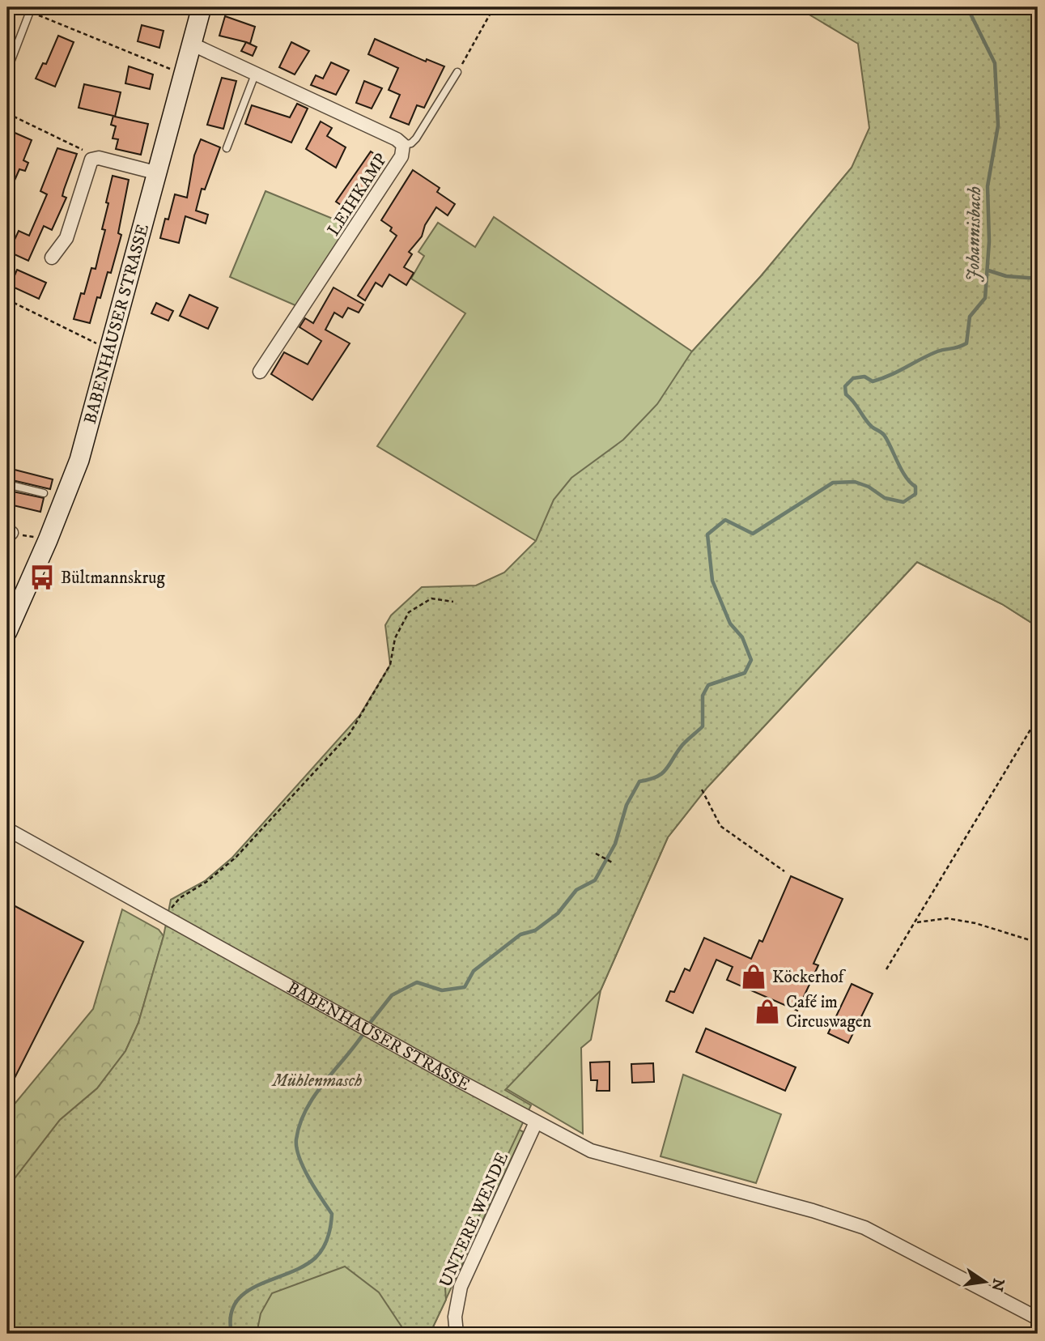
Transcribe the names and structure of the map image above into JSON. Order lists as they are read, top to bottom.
{
  "streets": {
    "main road": ["BABENHAUSER STRASSE"],
    "street": ["LEIHKAMP", "UNTERE WENDE"]
  },
  "crossings": [
    ["LEIHKAMP", "BABENHAUSER STRASSE"],
    ["BABENHAUSER STRASSE", "UNTERE WENDE"]
  ],
  "water": ["Johannisbach"],
  "parks": ["Mühlenmasch"],
  "places": {
    "bus stop": ["Bültmannskrug"],
    "shop": ["Köckerhof", "Café im Circuswagen"]
  },
  "north": "right"
}
